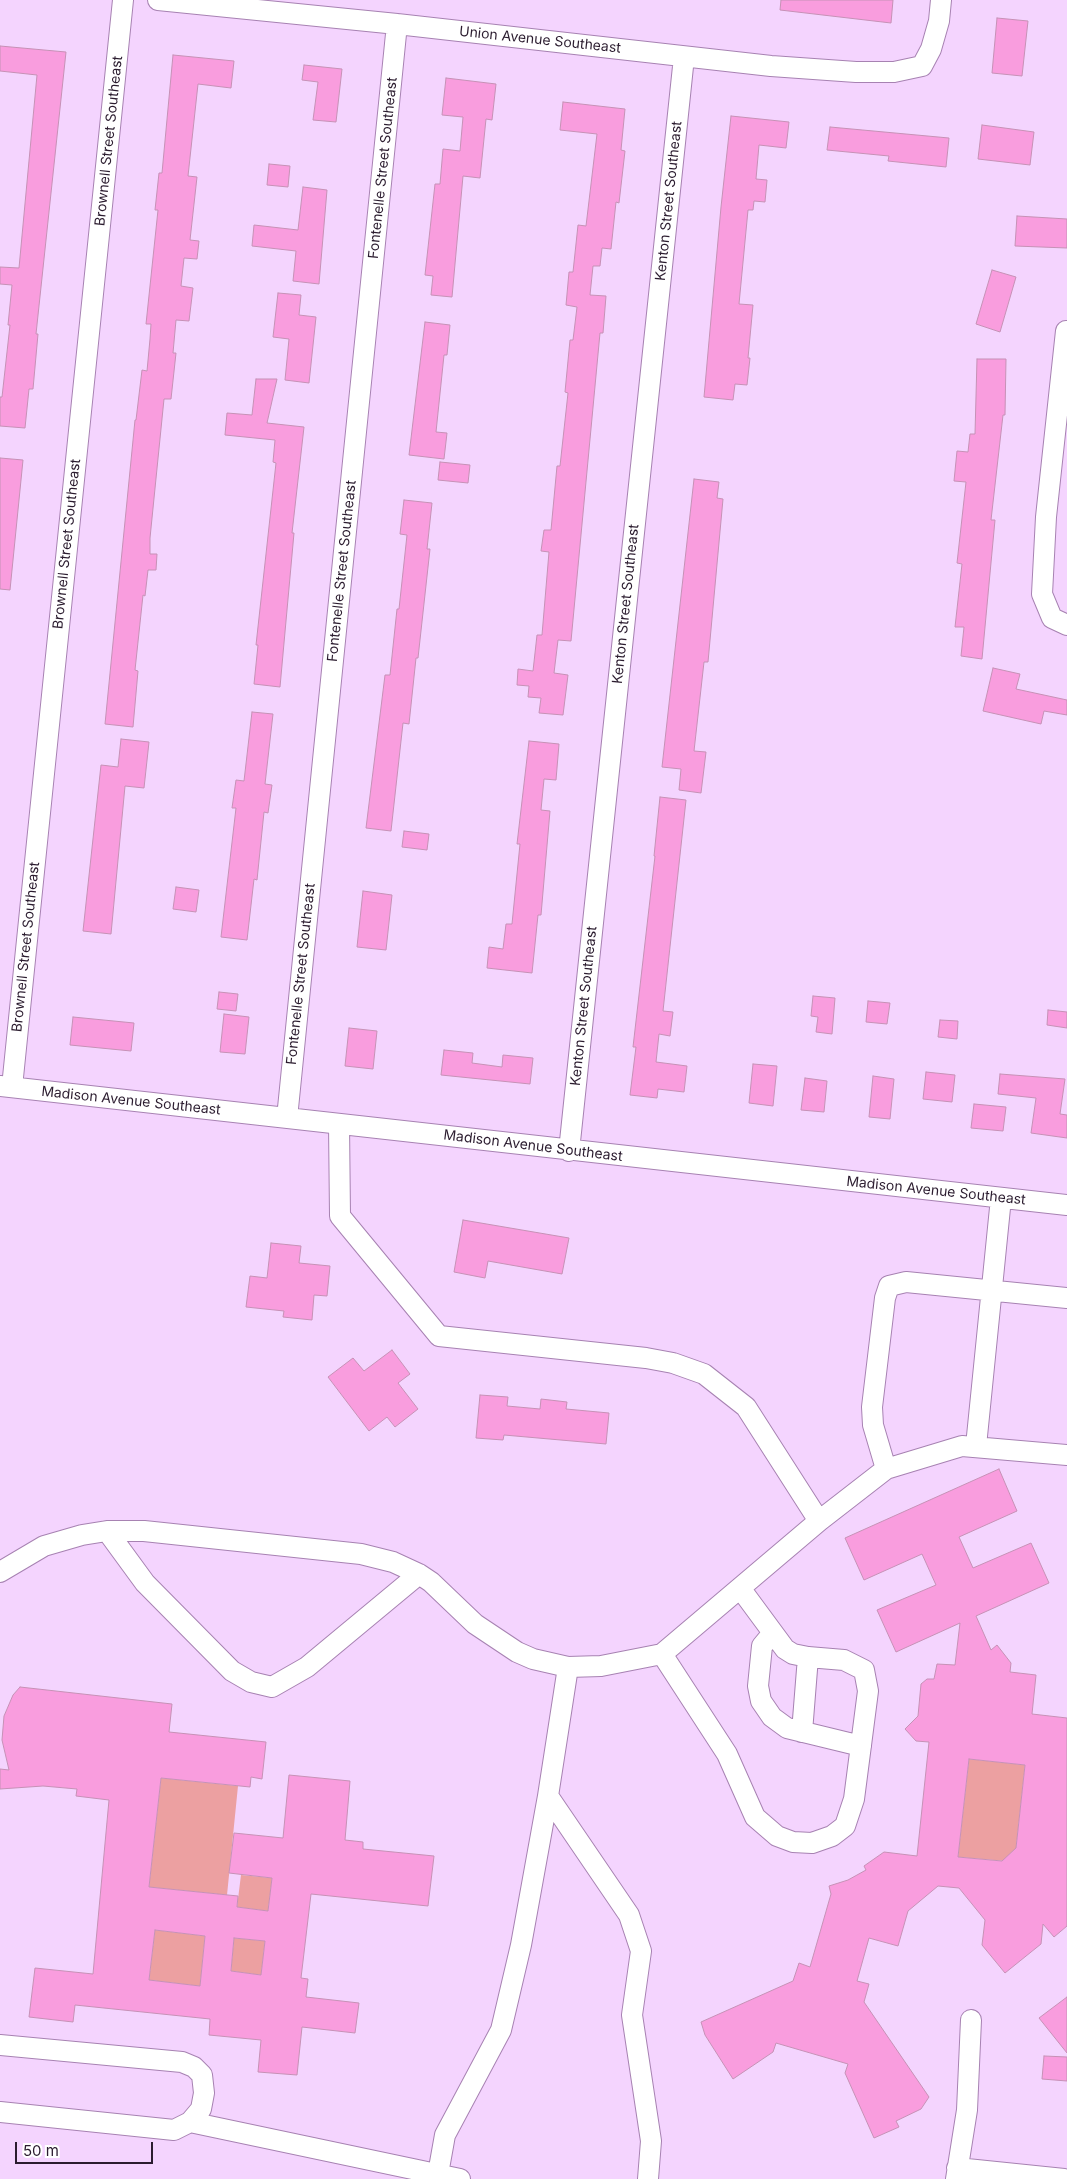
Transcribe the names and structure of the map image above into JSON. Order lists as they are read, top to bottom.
{
  "streets": {
    "street": [
      "Union Avenue Southeast",
      "Brownell Street Southeast",
      "Fontenelle Street Southeast",
      "Kenton Street Southeast",
      "Madison Avenue Southeast"
    ]
  },
  "crossings": [
    ["Union Avenue Southeast", "Fontenelle Street Southeast"],
    ["Union Avenue Southeast", "Kenton Street Southeast"],
    ["Brownell Street Southeast", "Madison Avenue Southeast"],
    ["Fontenelle Street Southeast", "Madison Avenue Southeast"],
    ["Kenton Street Southeast", "Madison Avenue Southeast"]
  ],
  "scale_bar": "50 m"
}
